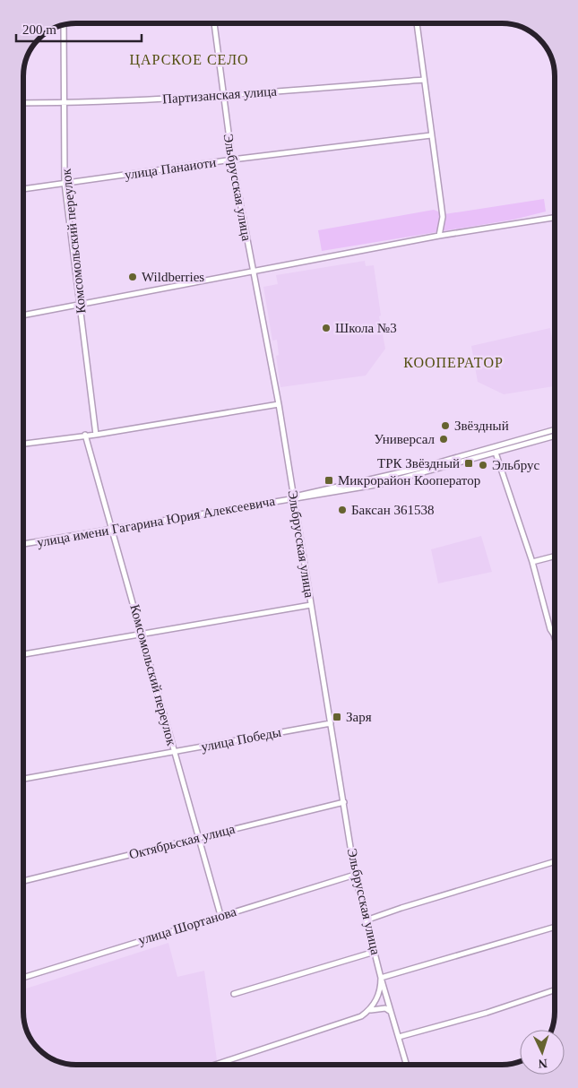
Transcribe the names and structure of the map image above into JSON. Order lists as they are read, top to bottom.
{
  "streets": {
    "street": [
      "Партизанская улица",
      "улица Панаиоти",
      "Эльбрусская улица",
      "Комсомольский переулок",
      "улица имени Гагарина Юрия Алексеевича",
      "улица Победы",
      "Октябрьская улица",
      "улица Шортанова"
    ]
  },
  "crossings": [
    ["Партизанская улица", "Эльбрусская улица"],
    ["Партизанская улица", "Комсомольский переулок"],
    ["улица Панаиоти", "Эльбрусская улица"],
    ["улица Панаиоти", "Комсомольский переулок"],
    ["Эльбрусская улица", "улица имени Гагарина Юрия Алексеевича"],
    ["Эльбрусская улица", "улица Победы"],
    ["Эльбрусская улица", "Октябрьская улица"],
    ["Эльбрусская улица", "улица Шортанова"],
    ["Комсомольский переулок", "улица имени Гагарина Юрия Алексеевича"],
    ["Комсомольский переулок", "улица Победы"],
    ["Комсомольский переулок", "Октябрьская улица"],
    ["Комсомольский переулок", "улица Шортанова"]
  ],
  "districts": ["ЦАРСКОЕ СЕЛО", "КООПЕРАТОР"],
  "places": {
    "other": [
      "Wildberries",
      "Школа №3",
      "Звёздный",
      "Универсал",
      "Эльбрус",
      "Баксан 361538"
    ],
    "transit": ["ТРК Звёздный", "Микрорайон Кооператор", "Заря"]
  },
  "scale_bar": "200 m",
  "north": "bottom"
}
